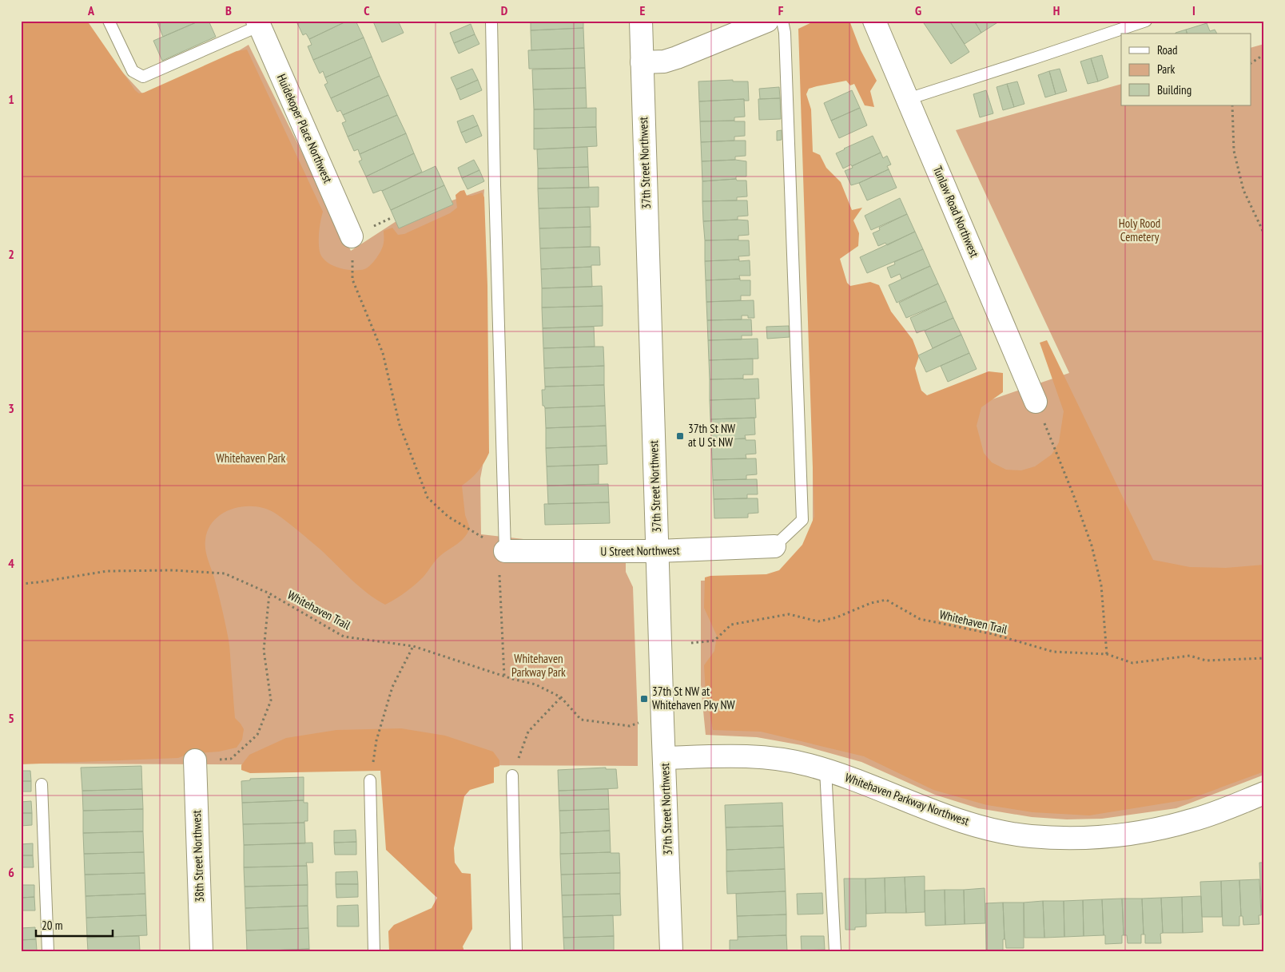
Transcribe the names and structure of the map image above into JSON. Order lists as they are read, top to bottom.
{
  "streets": {
    "street": [
      "Huidekoper Place Northwest",
      "37th Street Northwest",
      "Tunlaw Road Northwest",
      "U Street Northwest",
      "Whitehaven Parkway Northwest",
      "38th Street Northwest"
    ],
    "path": ["Whitehaven Trail"]
  },
  "crossings": [
    ["37th Street Northwest", "U Street Northwest"],
    ["37th Street Northwest", "Whitehaven Parkway Northwest"]
  ],
  "parks": ["Holy Rood Cemetery", "Whitehaven Park", "Whitehaven Parkway Park"],
  "places": {
    "transit": ["37th St NW at U St NW", "37th St NW at Whitehaven Pky NW"]
  },
  "legend": ["Road", "Park", "Building"],
  "scale_bar": "20 m",
  "grid": {
    "columns": [
      "A",
      "B",
      "C",
      "D",
      "E",
      "F",
      "G",
      "H",
      "I"
    ],
    "rows": [
      "1",
      "2",
      "3",
      "4",
      "5",
      "6"
    ]
  }
}
